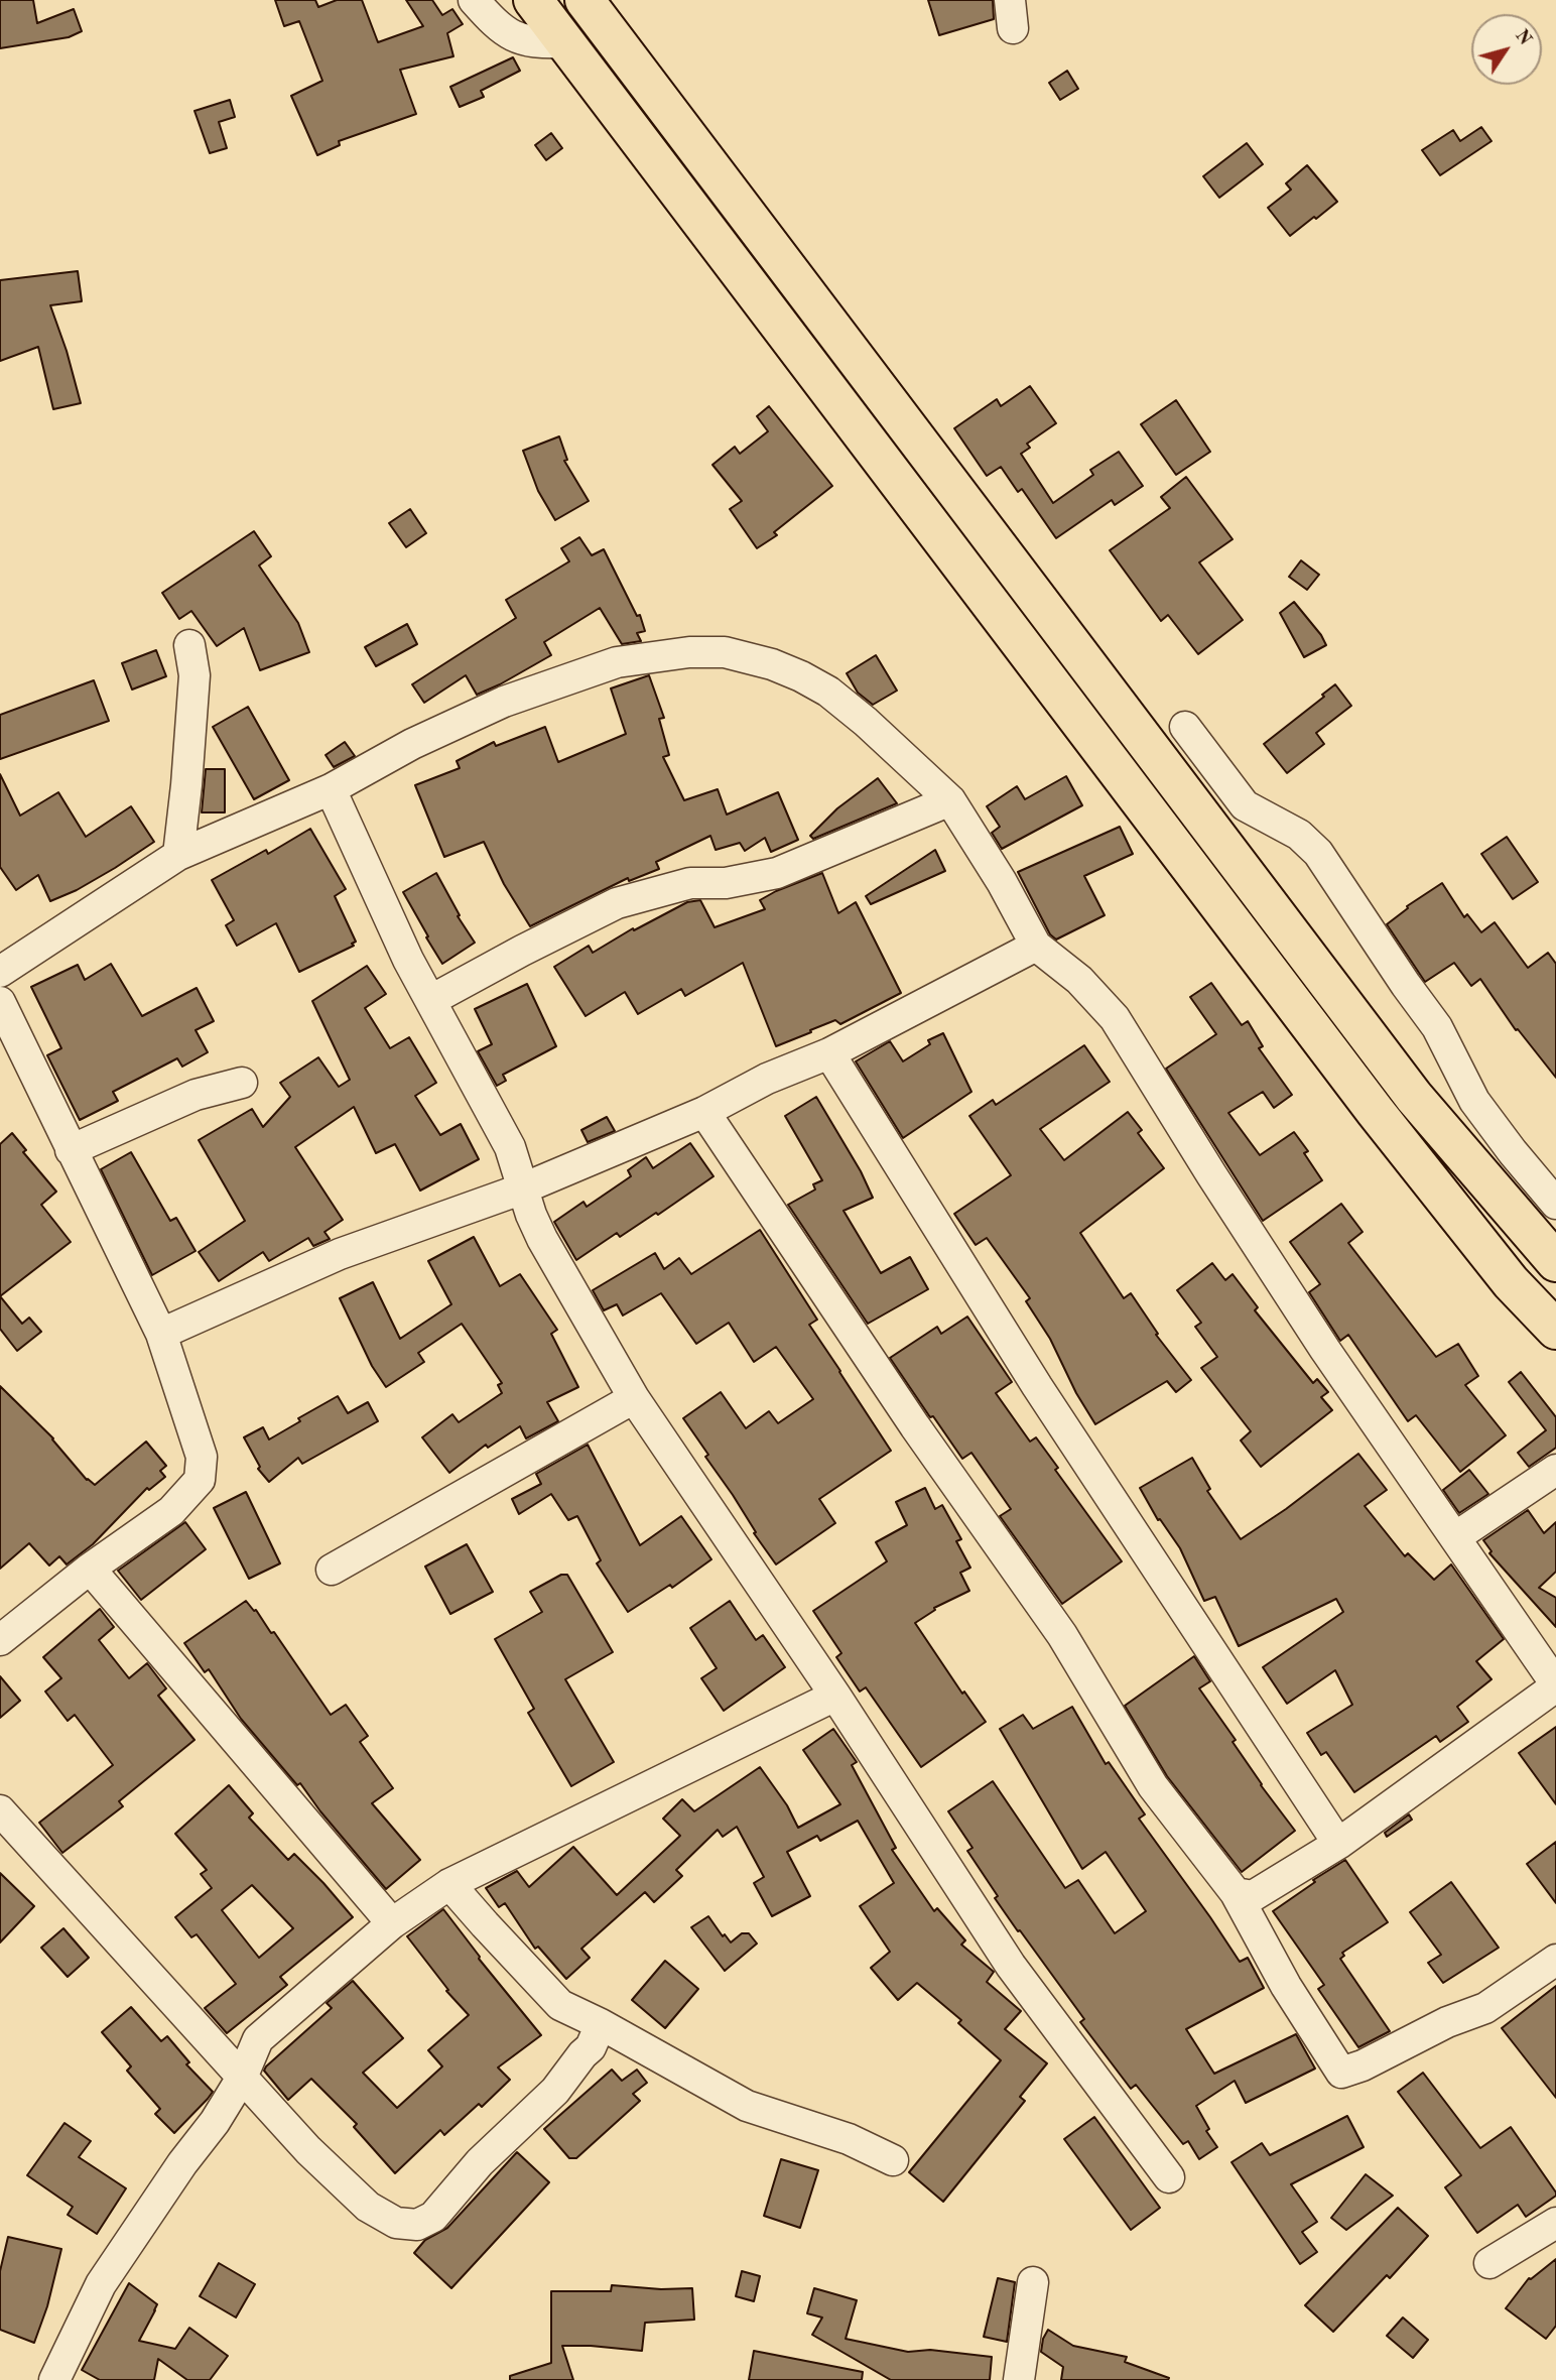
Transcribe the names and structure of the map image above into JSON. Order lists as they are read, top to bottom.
{
  "north": "top right"
}
